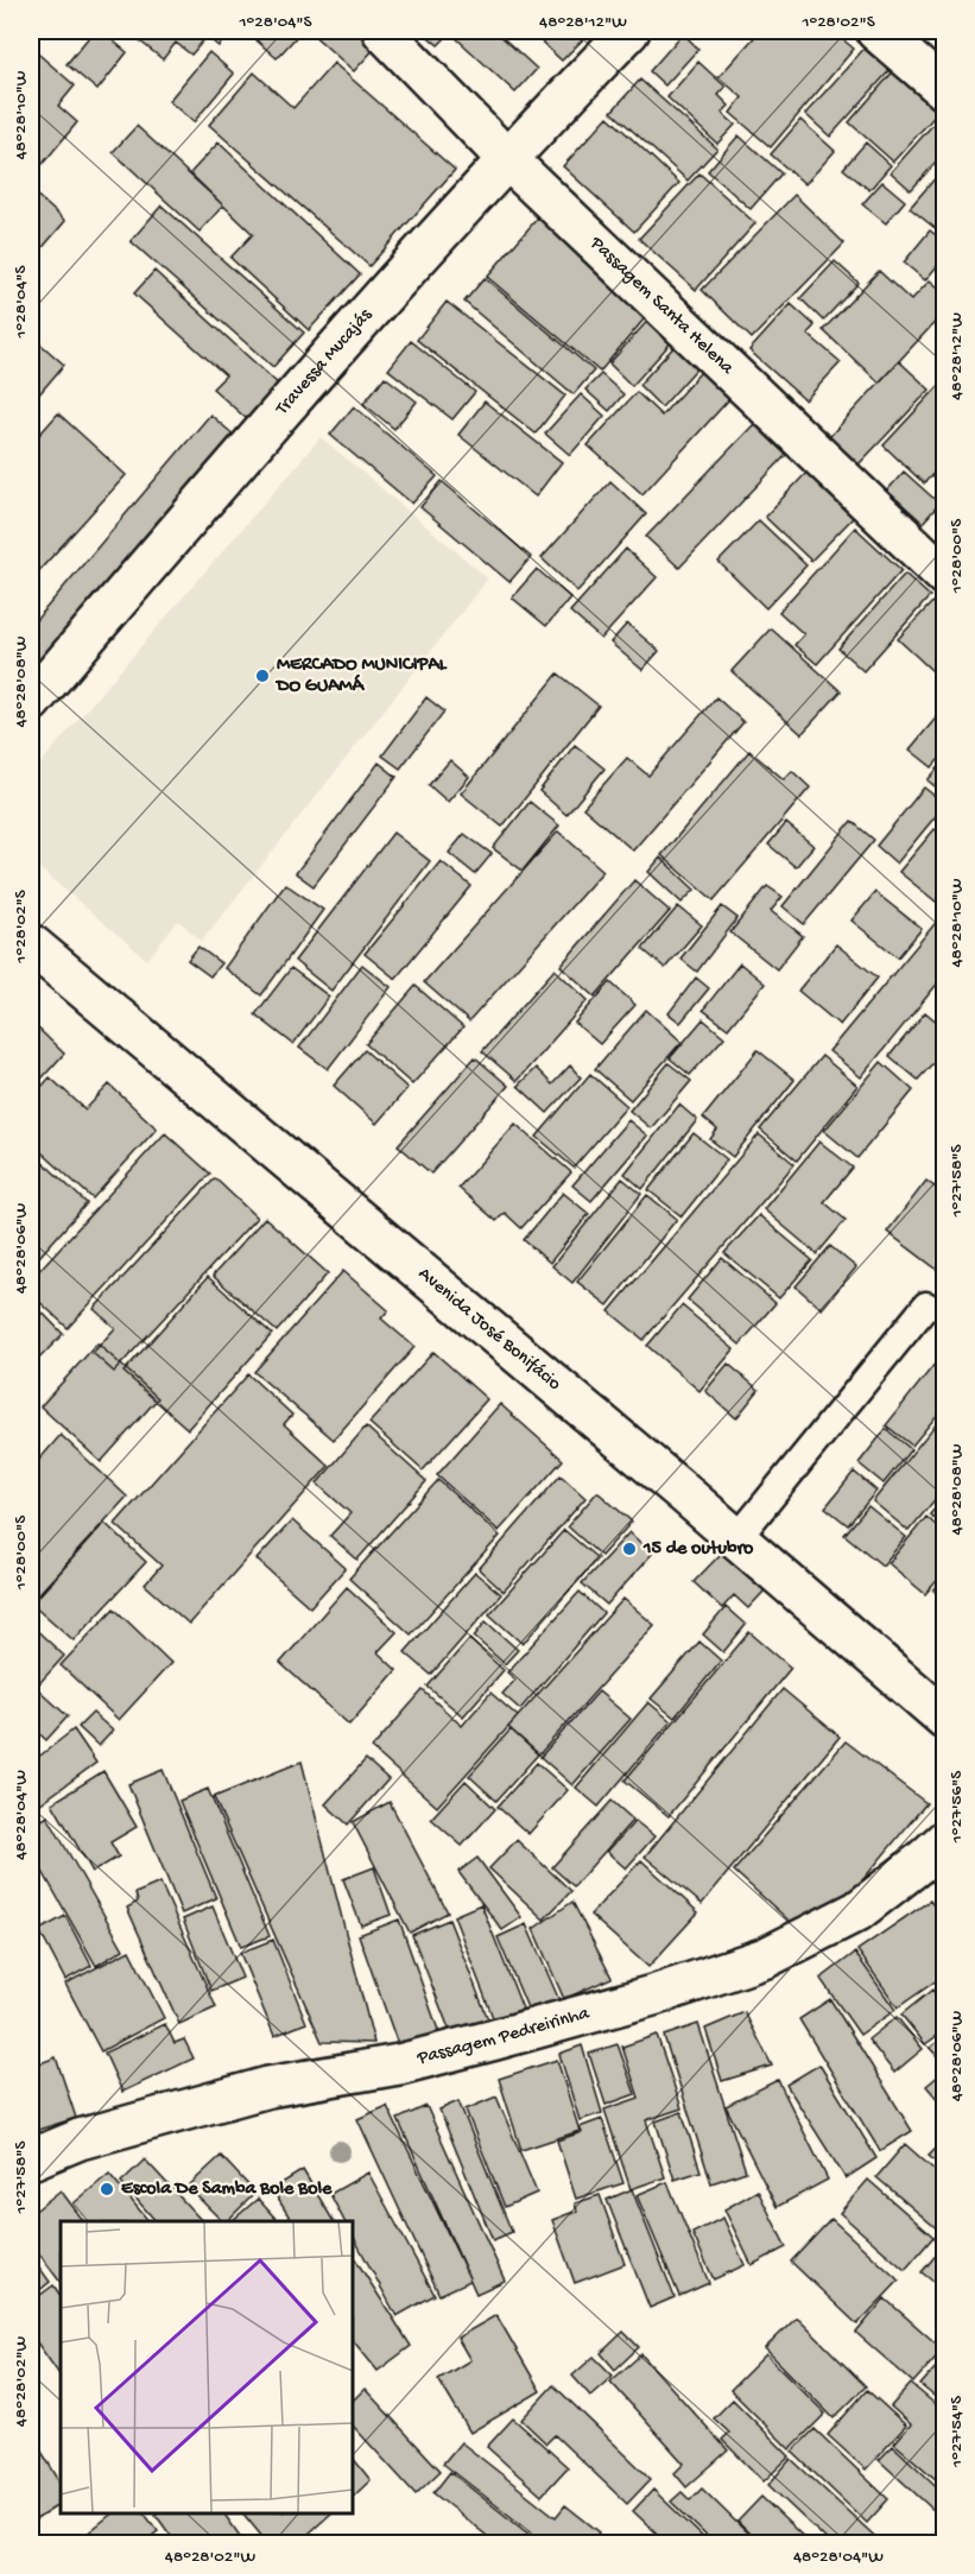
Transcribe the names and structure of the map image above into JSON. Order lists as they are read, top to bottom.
{
  "streets": {
    "street": [
      "Passagem Santa Helena",
      "Travessa Mucajás",
      "Avenida José Bonifácio",
      "Passagem Pedreirinha"
    ]
  },
  "crossings": [
    ["Passagem Santa Helena", "Travessa Mucajás"]
  ],
  "places": ["MERCADO MUNICIPAL DO GUAMÁ", "15 de outubro", "Escola De Samba Bole Bole"],
  "coordinates": [
    "1°28'04\"S",
    "48°28'12\"W",
    "1°28'02\"S",
    "48°28'10\"W",
    "1°28'00\"S",
    "48°28'08\"W",
    "1°27'58\"S",
    "48°28'06\"W",
    "1°27'56\"S",
    "48°28'04\"W",
    "48°28'02\"W",
    "1°27'54\"S"
  ]
}
